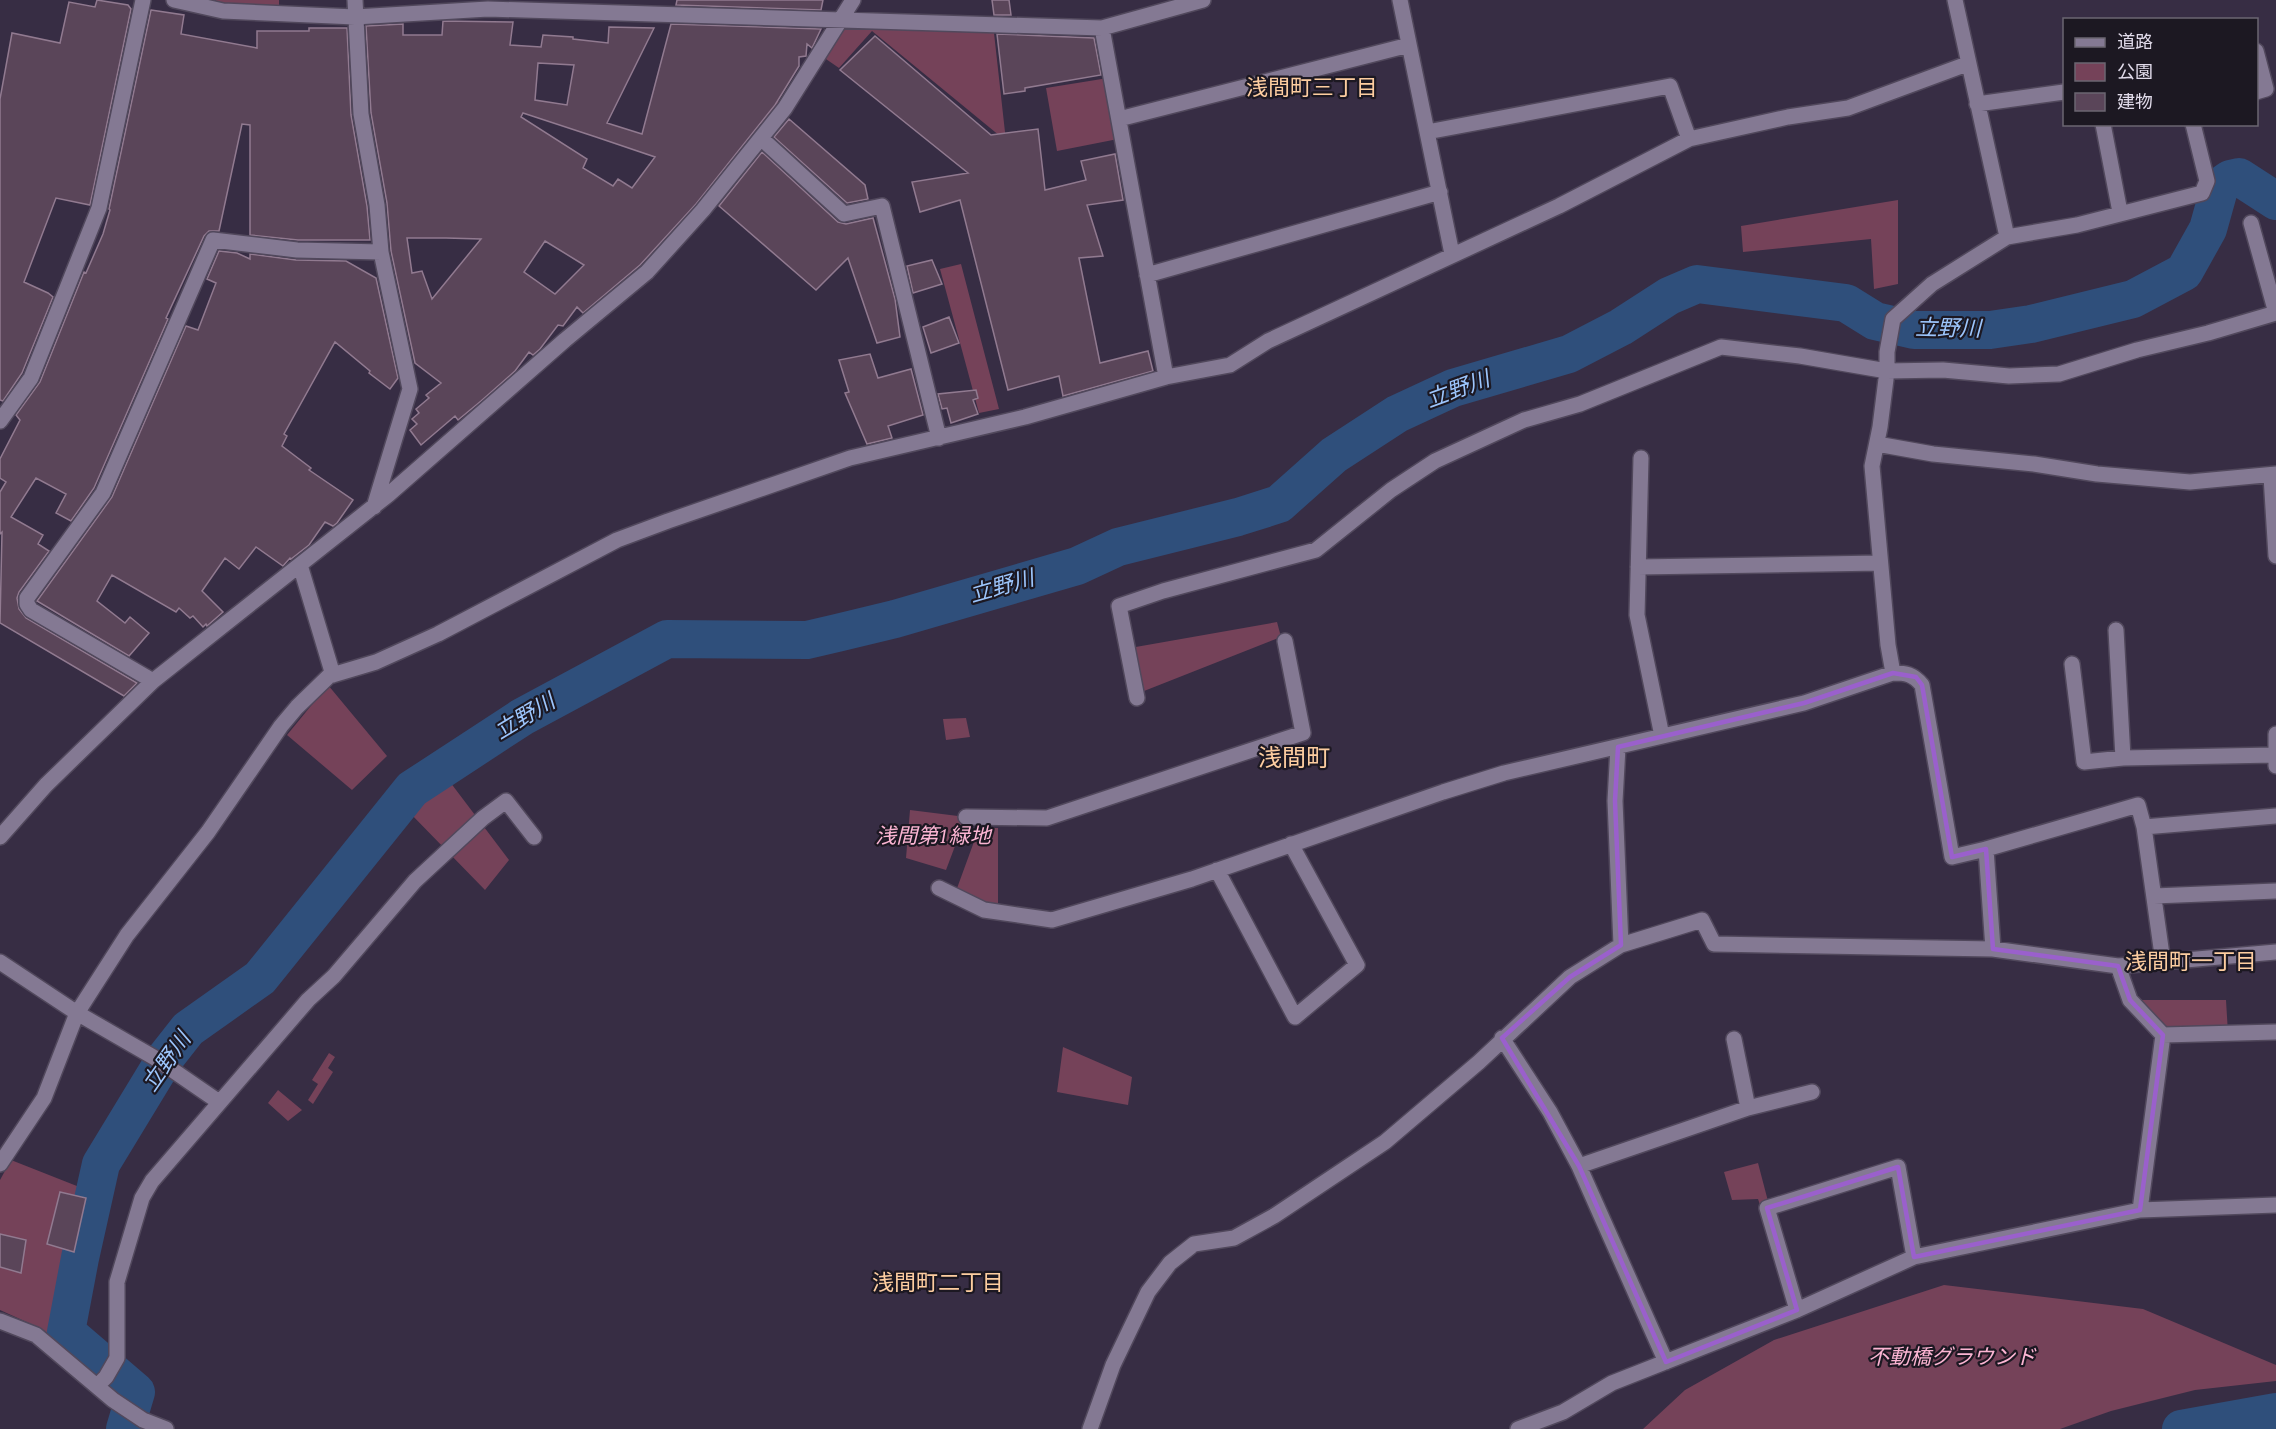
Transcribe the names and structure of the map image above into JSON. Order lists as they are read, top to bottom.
{
  "districts": [
    "浅間町三丁目",
    "浅間町",
    "浅間町一丁目",
    "浅間町二丁目"
  ],
  "water": ["立野川"],
  "parks": ["浅間第1緑地", "不動橋グラウンド"],
  "legend": ["道路", "公園", "建物"]
}
